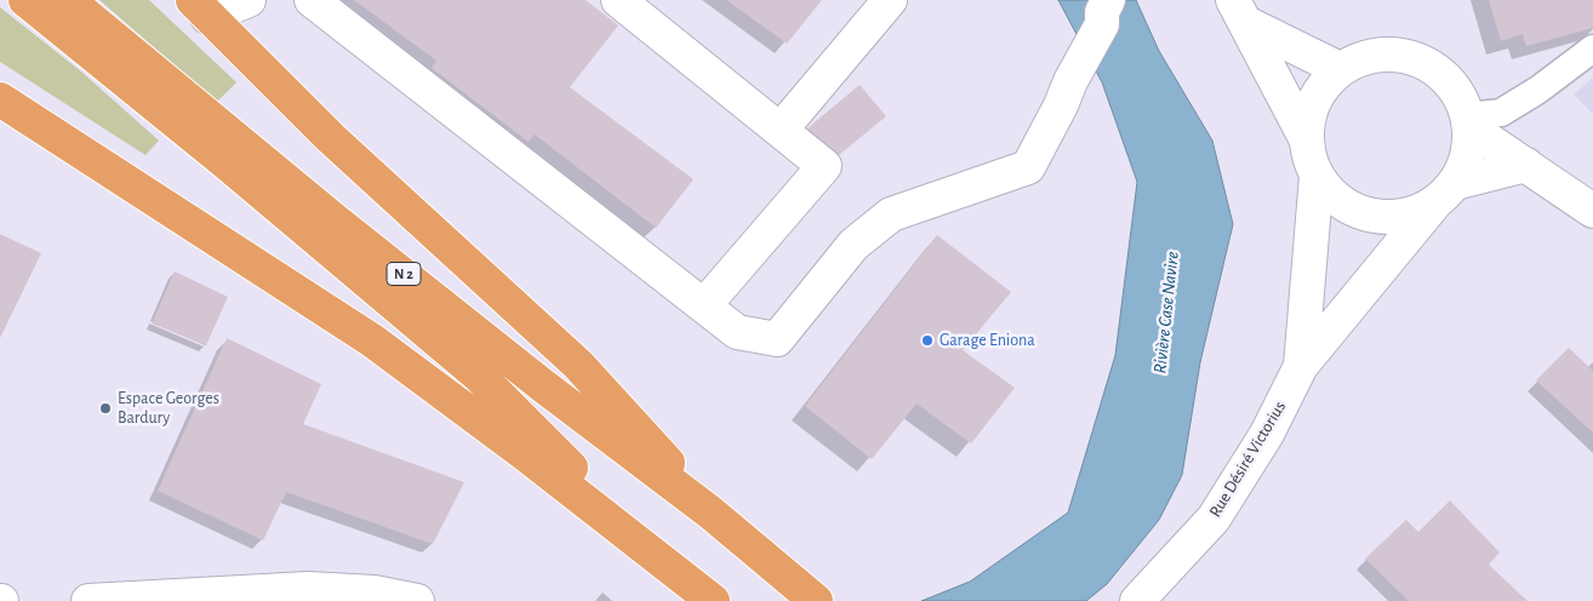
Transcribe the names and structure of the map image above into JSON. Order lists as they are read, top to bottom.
{
  "streets": {
    "main road": ["N 2"],
    "street": ["Rue Désiré Victorius"]
  },
  "water": ["Rivière Case Navire"],
  "places": ["Garage Eniona", "Espace Georges Bardury"]
}
